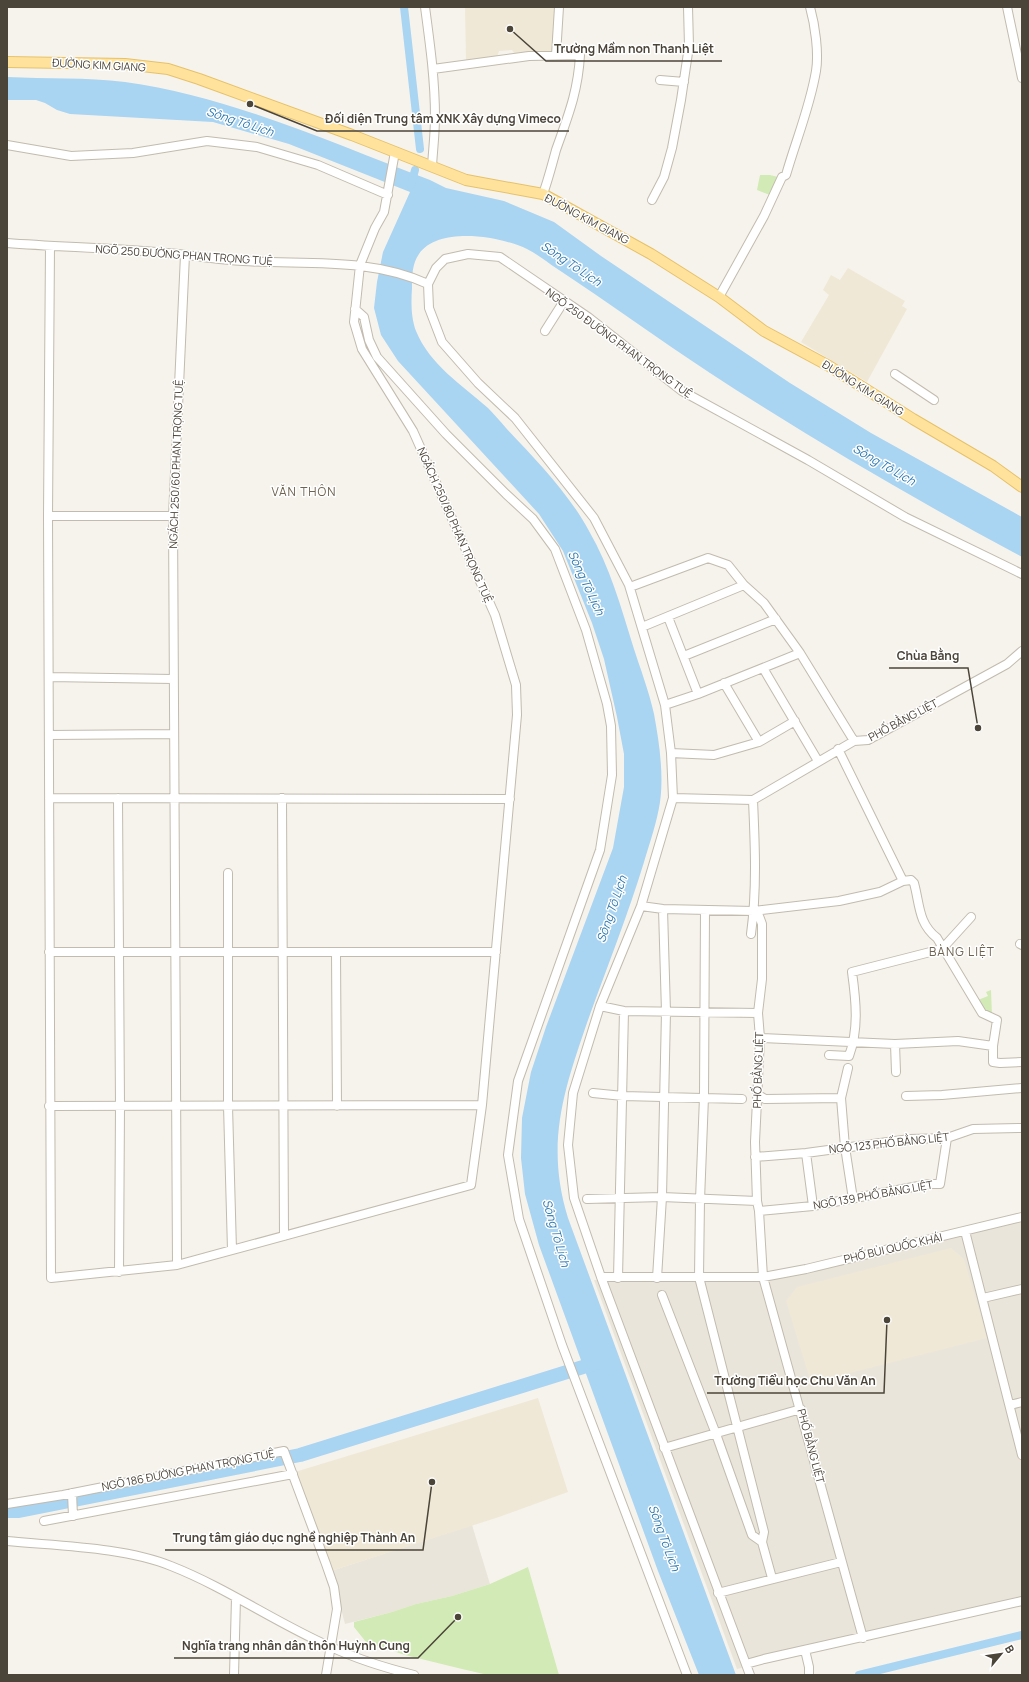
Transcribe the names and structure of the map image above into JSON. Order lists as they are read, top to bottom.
{
  "streets": {
    "main road": ["ĐƯỜNG KIM GIANG"],
    "street": [
      "NGÕ 250 ĐƯỜNG PHAN TRỌNG TUỆ",
      "NGÁCH 250/60 PHAN TRỌNG TUỆ",
      "NGÁCH 250/80 PHAN TRỌNG TUỆ",
      "PHỐ BẰNG LIỆT",
      "NGÕ 123 PHỐ BẰNG LIỆT",
      "NGÕ 139 PHỐ BẰNG LIỆT",
      "PHỐ BÙI QUỐC KHÁI",
      "NGÕ 186 ĐƯỜNG PHAN TRỌNG TUỆ"
    ]
  },
  "crossings": [
    ["ĐƯỜNG KIM GIANG", "NGÁCH 250/80 PHAN TRỌNG TUỆ"],
    ["NGÕ 250 ĐƯỜNG PHAN TRỌNG TUỆ", "NGÁCH 250/60 PHAN TRỌNG TUỆ"],
    ["NGÕ 250 ĐƯỜNG PHAN TRỌNG TUỆ", "NGÁCH 250/80 PHAN TRỌNG TUỆ"],
    ["PHỐ BẰNG LIỆT", "NGÕ 123 PHỐ BẰNG LIỆT"],
    ["PHỐ BẰNG LIỆT", "NGÕ 139 PHỐ BẰNG LIỆT"],
    ["PHỐ BẰNG LIỆT", "PHỐ BÙI QUỐC KHÁI"],
    ["NGÕ 123 PHỐ BẰNG LIỆT", "NGÕ 139 PHỐ BẰNG LIỆT"]
  ],
  "districts": ["VĂN THÔN", "BÀNG LIỆT"],
  "water": ["Sông Tô Lịch"],
  "places": [
    "Trường Mầm non Thanh Liệt",
    "Đối diện Trung tâm XNK Xây dựng Vimeco",
    "Chùa Bằng",
    "Trường Tiểu học Chu Văn An",
    "Trung tâm giáo dục nghề nghiệp Thành An",
    "Nghĩa trang nhân dân thôn Huỳnh Cung"
  ],
  "north": "top right"
}
